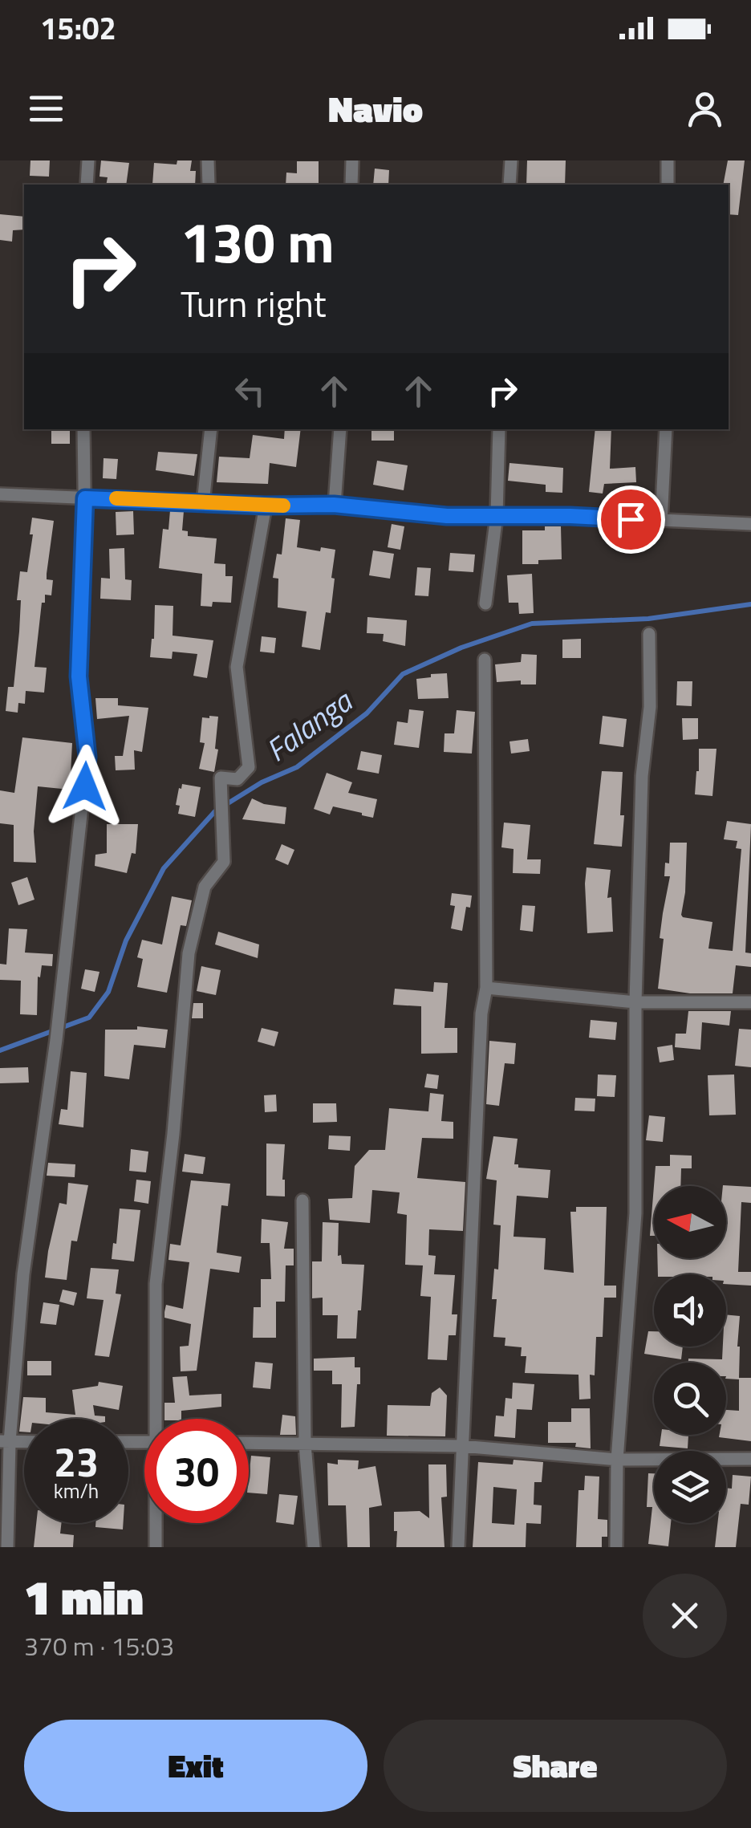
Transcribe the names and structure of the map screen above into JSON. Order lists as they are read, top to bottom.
{
  "water": ["Falanga"],
  "north": "left",
  "page": {
    "status": "15:02",
    "header": "Navio",
    "turn": ["130 m", "Turn right"],
    "speed": "23 km/h",
    "limit": "30",
    "heading": ["1 min", "370 m · 15:03"],
    "buttons": ["Exit", "Share"]
  }
}
